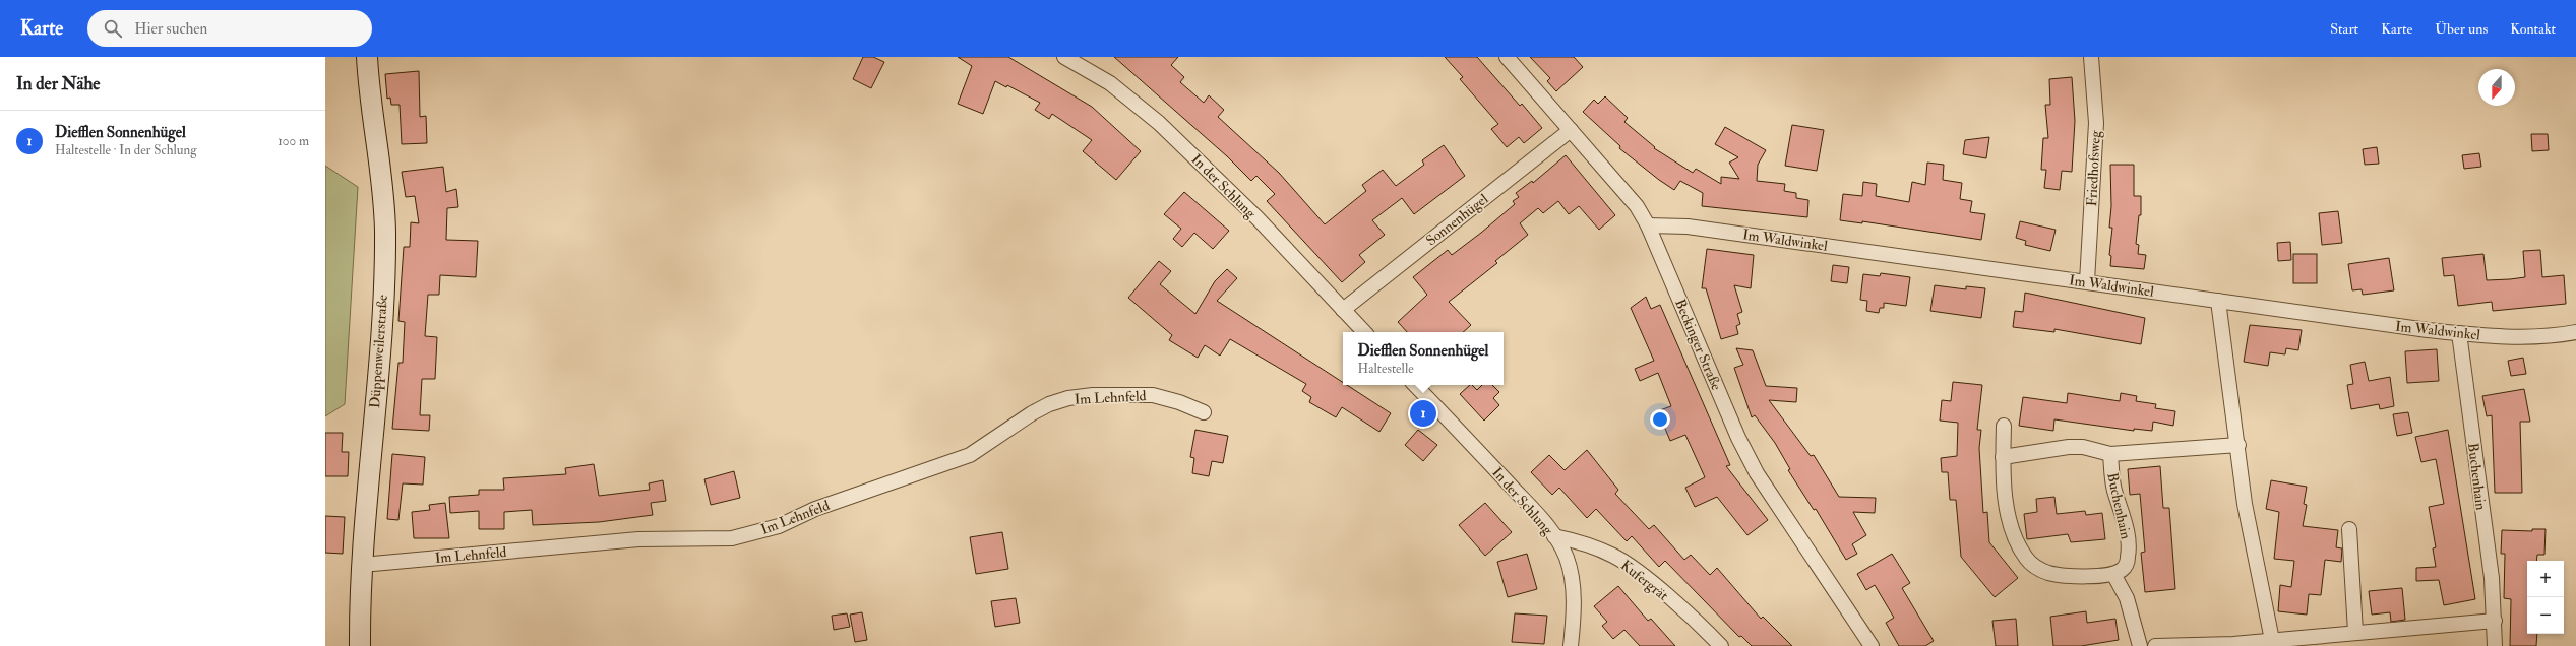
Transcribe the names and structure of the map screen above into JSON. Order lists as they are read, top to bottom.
{
  "streets": {
    "street": [
      "Friedhofsweg",
      "In der Schlung",
      "Sonnenhügel",
      "Im Waldwinkel",
      "Beckinger Straße",
      "Düppenweilerstraße",
      "Im Lehnfeld",
      "Buchenhain",
      "Kufergrät"
    ]
  },
  "crossings": [
    ["Friedhofsweg", "Im Waldwinkel"],
    ["In der Schlung", "Sonnenhügel"],
    ["In der Schlung", "Kufergrät"],
    ["Sonnenhügel", "Beckinger Straße"],
    ["Im Waldwinkel", "Beckinger Straße"],
    ["Im Waldwinkel", "Buchenhain"],
    ["Düppenweilerstraße", "Im Lehnfeld"]
  ],
  "north": "bottom",
  "page": {
    "header": "Karte",
    "search": "Hier suchen",
    "nav": [
      "Start",
      "Karte",
      "Über uns",
      "Kontakt"
    ],
    "heading": "In der Nähe",
    "list": [
      {
        "mark": "1",
        "name": "Diefflen Sonnenhügel",
        "note": "Haltestelle · In der Schlung",
        "value": "100 m"
      }
    ],
    "popup": ["Diefflen Sonnenhügel", "Haltestelle"],
    "pins": "1",
    "map_buttons": ["+", "−"]
  }
}
